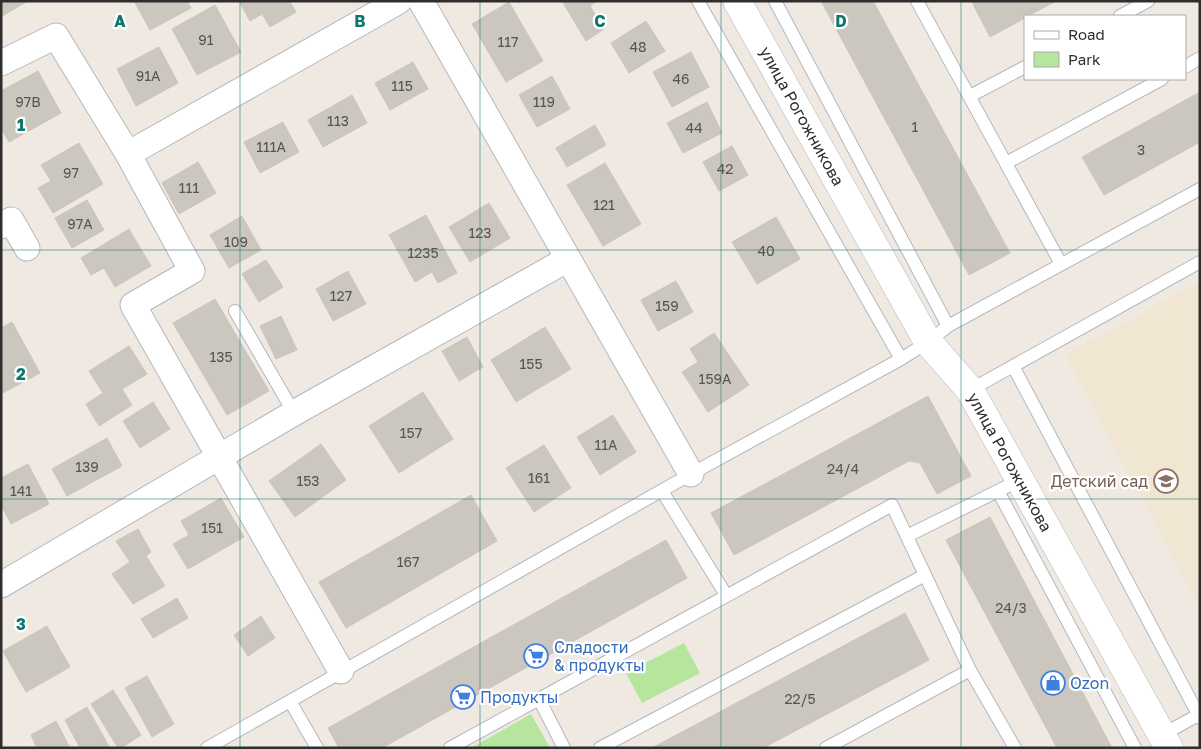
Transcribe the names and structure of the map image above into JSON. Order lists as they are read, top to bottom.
{
  "streets": {
    "street": ["улица Рогожникова"]
  },
  "places": {
    "school or university": ["Детский сад"],
    "supermarket": ["Сладости & продукты", "Продукты"],
    "shop": ["Ozon"]
  },
  "house_numbers": [
    "91",
    "117",
    "48",
    "91А",
    "46",
    "115",
    "97В",
    "119",
    "113",
    "1",
    "44",
    "111А",
    "3",
    "42",
    "97",
    "111",
    "121",
    "97А",
    "123",
    "109",
    "40",
    "1235",
    "127",
    "159",
    "135",
    "155",
    "159А",
    "157",
    "11А",
    "139",
    "24/4",
    "161",
    "153",
    "141",
    "151",
    "167",
    "24/3",
    "22/5"
  ],
  "legend": ["Road", "Park"],
  "grid": {
    "columns": [
      "A",
      "B",
      "C",
      "D"
    ],
    "rows": ["1", "2", "3"]
  }
}
